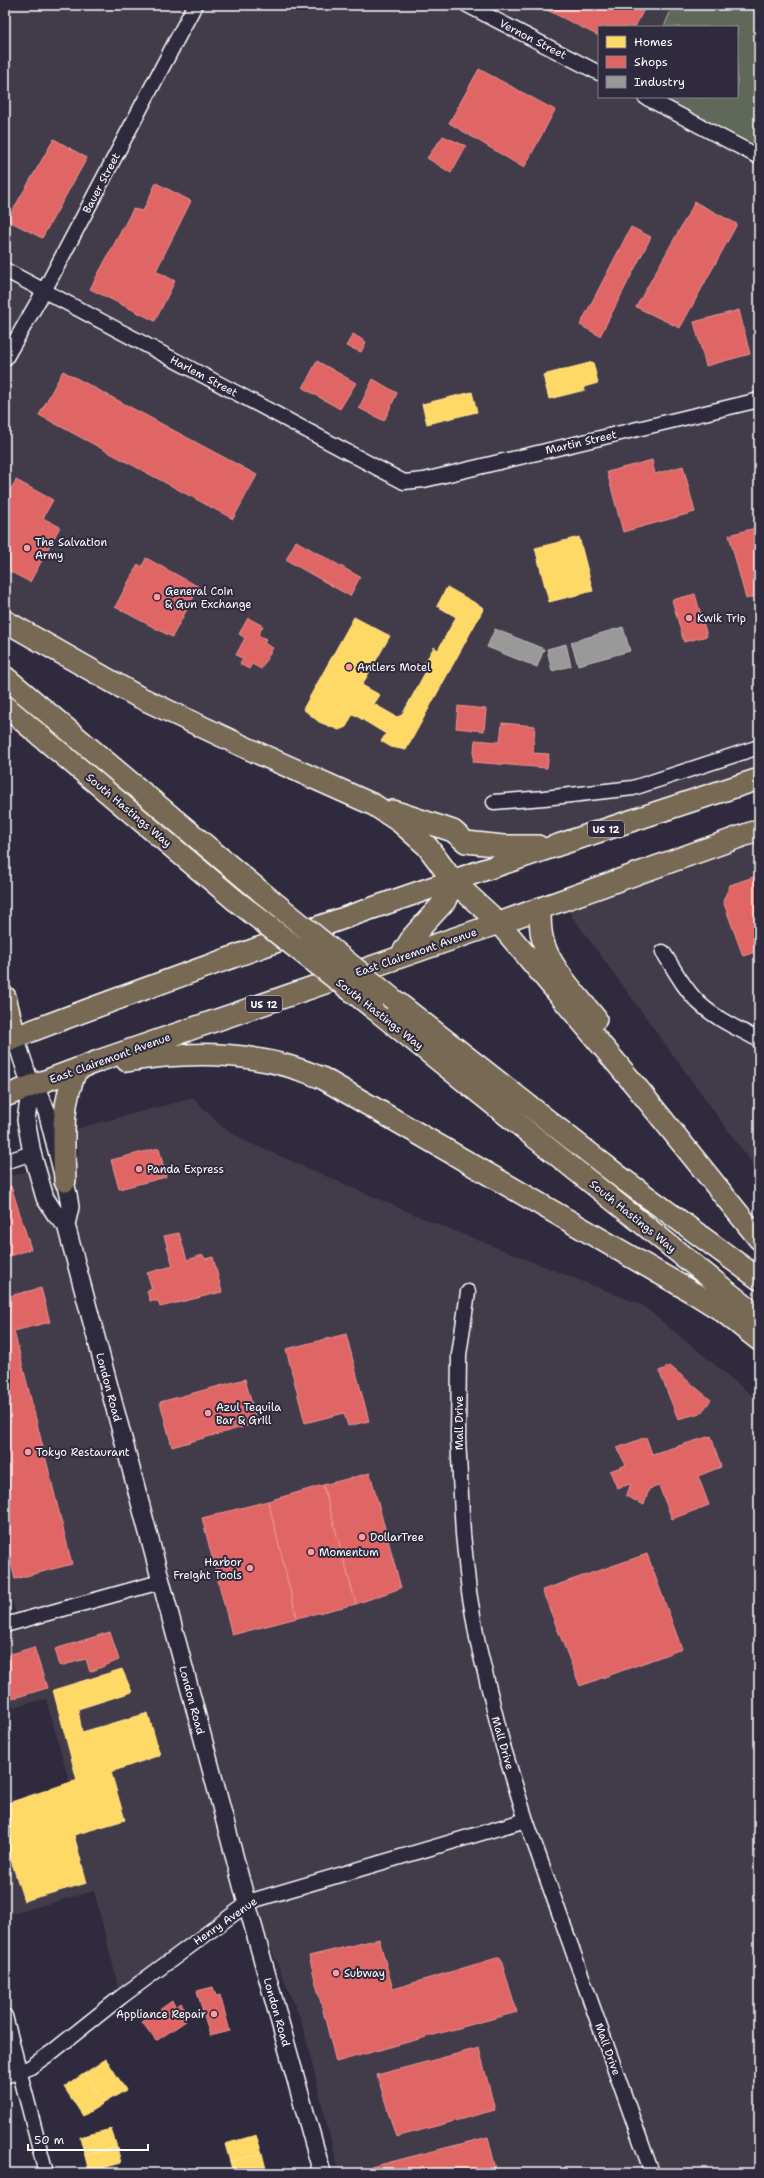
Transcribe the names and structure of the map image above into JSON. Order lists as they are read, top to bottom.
{
  "streets": {
    "main road": ["South Hastings Way", "US 12", "East Clairemont Avenue"],
    "street": [
      "Vernon Street",
      "Bauer Street",
      "Harlem Street",
      "Martin Street",
      "London Road",
      "Mall Drive",
      "Henry Avenue"
    ]
  },
  "crossings": [
    ["Bauer Street", "Harlem Street"],
    ["Harlem Street", "Martin Street"],
    ["US 12", "London Road"],
    ["East Clairemont Avenue", "London Road"],
    ["London Road", "Henry Avenue"],
    ["Mall Drive", "Henry Avenue"]
  ],
  "places": [
    "The Salvation Army",
    "General Coin & Gun Exchange",
    "Kwik Trip",
    "Antlers Motel",
    "Panda Express",
    "Azul Tequila Bar & Grill",
    "Tokyo Restaurant",
    "DollarTree",
    "Momentum",
    "Harbor Freight Tools",
    "Subway",
    "Appliance Repair"
  ],
  "legend": ["Homes", "Shops", "Industry"],
  "scale_bar": "50 m"
}
